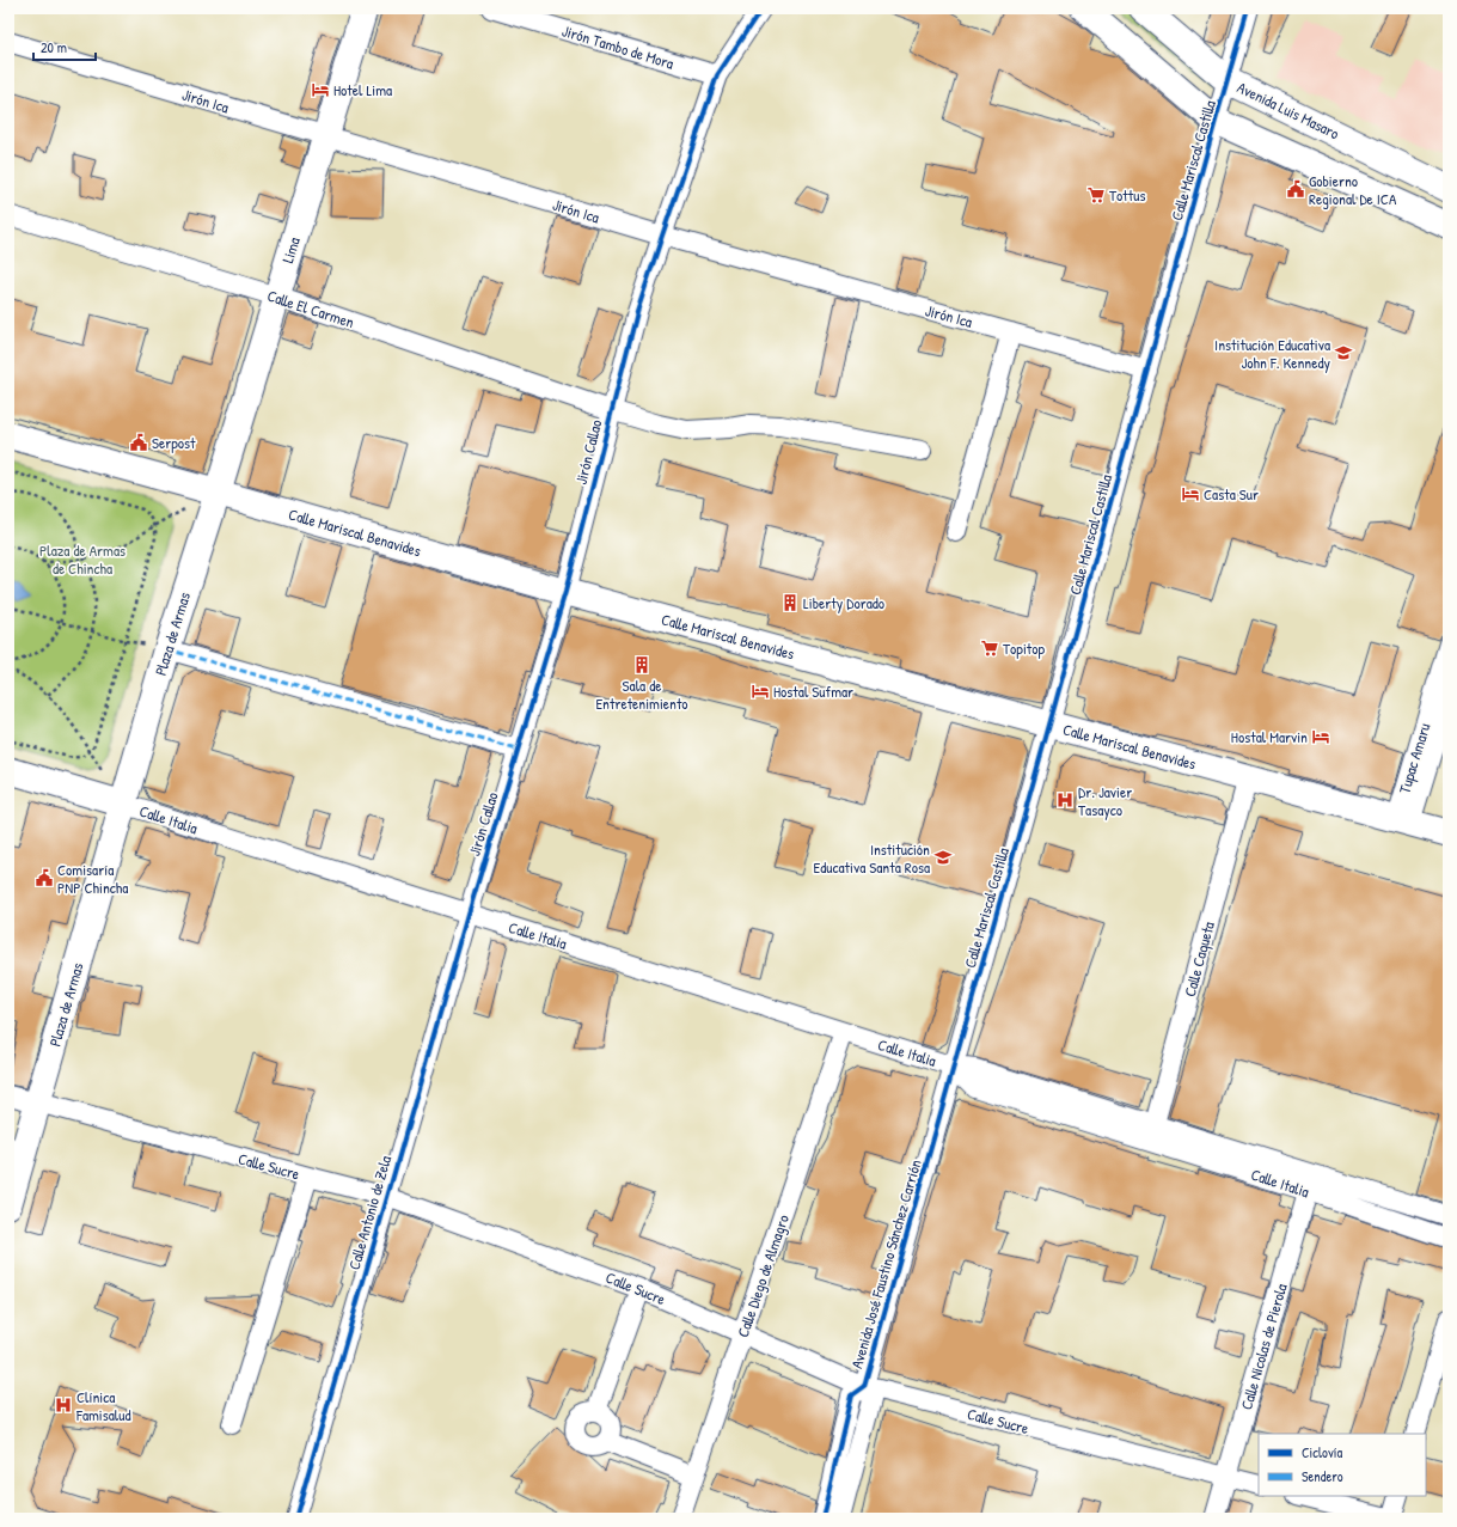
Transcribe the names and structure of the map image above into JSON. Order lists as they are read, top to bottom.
{
  "streets": {
    "main road": [
      "Avenida Luis Masaro",
      "Lima",
      "Calle Mariscal Benavides",
      "Plaza de Armas"
    ],
    "street": [
      "Jirón Tambo de Mora",
      "Jirón Ica",
      "Calle Mariscal Castilla",
      "Calle El Carmen",
      "Jirón Callao",
      "Tupac Amaru",
      "Calle Italia",
      "Calle Caqueta",
      "Calle Sucre",
      "Calle Antonio de Zela",
      "Avenida José Faustino Sánchez Carrión",
      "Calle Diego de Almagro",
      "Calle Nicolas de Pierola"
    ]
  },
  "crossings": [
    ["Jirón Tambo de Mora", "Jirón Callao"],
    ["Jirón Ica", "Calle Mariscal Castilla"],
    ["Jirón Ica", "Lima"],
    ["Jirón Ica", "Jirón Callao"],
    ["Avenida Luis Masaro", "Calle Mariscal Castilla"],
    ["Calle Mariscal Castilla", "Calle Mariscal Benavides"],
    ["Calle Mariscal Castilla", "Calle Italia"],
    ["Calle Mariscal Castilla", "Avenida José Faustino Sánchez Carrión"],
    ["Lima", "Calle El Carmen"],
    ["Lima", "Calle Mariscal Benavides"],
    ["Lima", "Plaza de Armas"],
    ["Calle El Carmen", "Jirón Callao"],
    ["Jirón Callao", "Calle Mariscal Benavides"],
    ["Jirón Callao", "Calle Italia"],
    ["Jirón Callao", "Calle Antonio de Zela"],
    ["Calle Mariscal Benavides", "Plaza de Armas"],
    ["Calle Mariscal Benavides", "Tupac Amaru"],
    ["Calle Mariscal Benavides", "Calle Caqueta"],
    ["Plaza de Armas", "Calle Italia"],
    ["Plaza de Armas", "Calle Sucre"],
    ["Calle Italia", "Calle Caqueta"],
    ["Calle Italia", "Calle Antonio de Zela"],
    ["Calle Italia", "Avenida José Faustino Sánchez Carrión"],
    ["Calle Italia", "Calle Diego de Almagro"],
    ["Calle Italia", "Calle Nicolas de Pierola"],
    ["Calle Sucre", "Calle Antonio de Zela"],
    ["Calle Sucre", "Avenida José Faustino Sánchez Carrión"],
    ["Calle Sucre", "Calle Diego de Almagro"],
    ["Calle Sucre", "Calle Nicolas de Pierola"]
  ],
  "parks": ["Plaza de Armas de Chincha"],
  "places": {
    "hotel": [
      "Hotel Lima",
      "Casta Sur",
      "Hostal Sufmar",
      "Hostal Marvin"
    ],
    "public building": ["Gobierno Regional De ICA", "Serpost", "Comisaría PNP Chincha"],
    "supermarket": ["Tottus", "Topitop"],
    "school or university": ["Institución Educativa John F. Kennedy", "Institución Educativa Santa Rosa"],
    "building": ["Liberty Dorado", "Sala de Entretenimiento"],
    "hospital": ["Dr. Javier Tasayco", "Clínica Famisalud"]
  },
  "legend": ["Ciclovía", "Sendero"],
  "scale_bar": "20 m"
}
